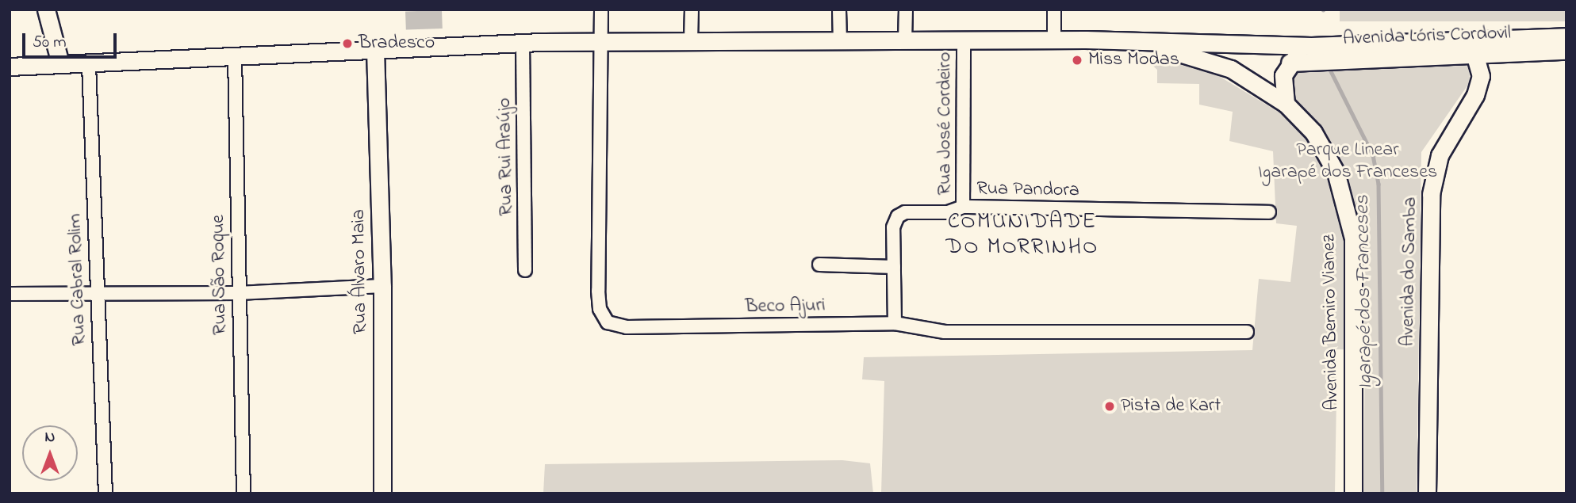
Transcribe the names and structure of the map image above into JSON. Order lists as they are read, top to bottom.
{
  "streets": {
    "street": [
      "Avenida Lóris Cordovil",
      "Rua José Cordeiro",
      "Rua Rui Araújo",
      "Rua Pandora",
      "Rua Álvaro Maia",
      "Avenida do Samba",
      "Rua São Roque",
      "Rua Cabral Rolim",
      "Beco Ajuri",
      "Avenida Bemiro Vianez"
    ]
  },
  "crossings": [
    ["Avenida Lóris Cordovil", "Avenida do Samba"],
    ["Avenida Lóris Cordovil", "Avenida Bemiro Vianez"],
    ["Rua José Cordeiro", "Rua Pandora"],
    ["Rua Pandora", "Beco Ajuri"]
  ],
  "districts": ["COMUNIDADE DO MORRINHO"],
  "water": ["Igarapé dos Franceses"],
  "parks": ["Parque Linear Igarapé dos Franceses"],
  "places": ["Bradesco", "Miss Modas", "Pista de Kart"],
  "scale_bar": "50 m",
  "north": "top"
}
